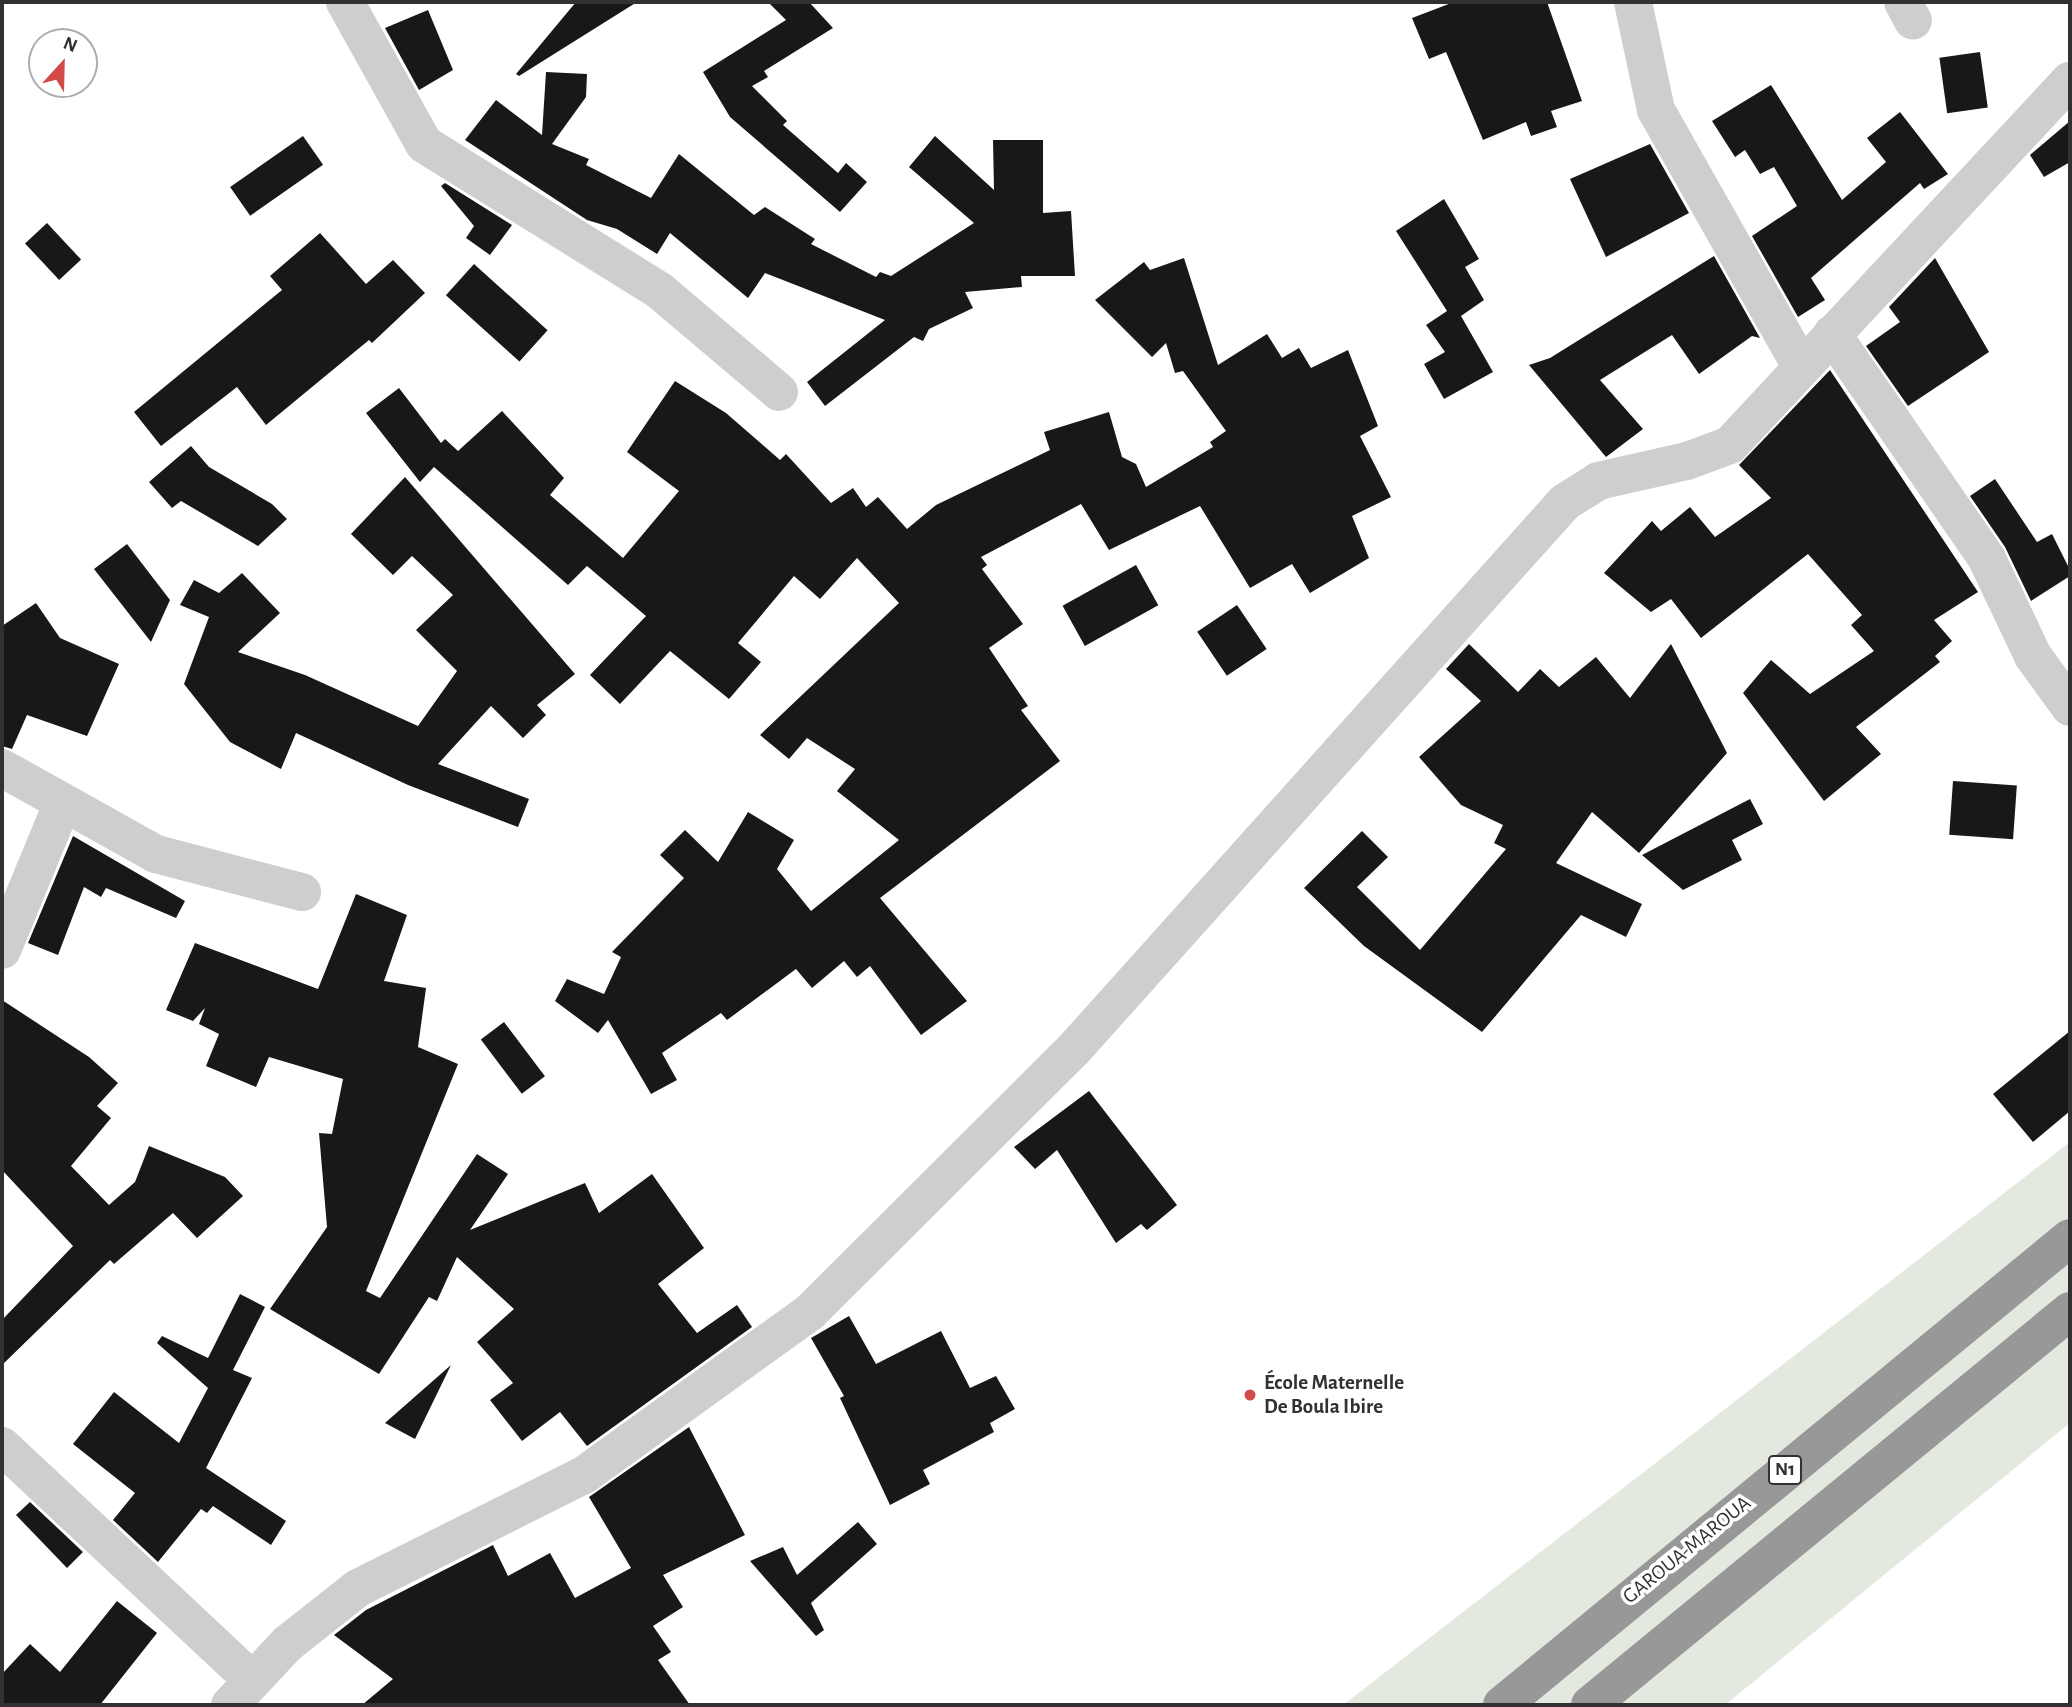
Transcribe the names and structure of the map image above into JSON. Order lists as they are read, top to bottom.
{
  "streets": {
    "highway": ["N1", "GAROUA-MAROUA"]
  },
  "places": ["École Maternelle De Boula Ibire"],
  "north": "top"
}
